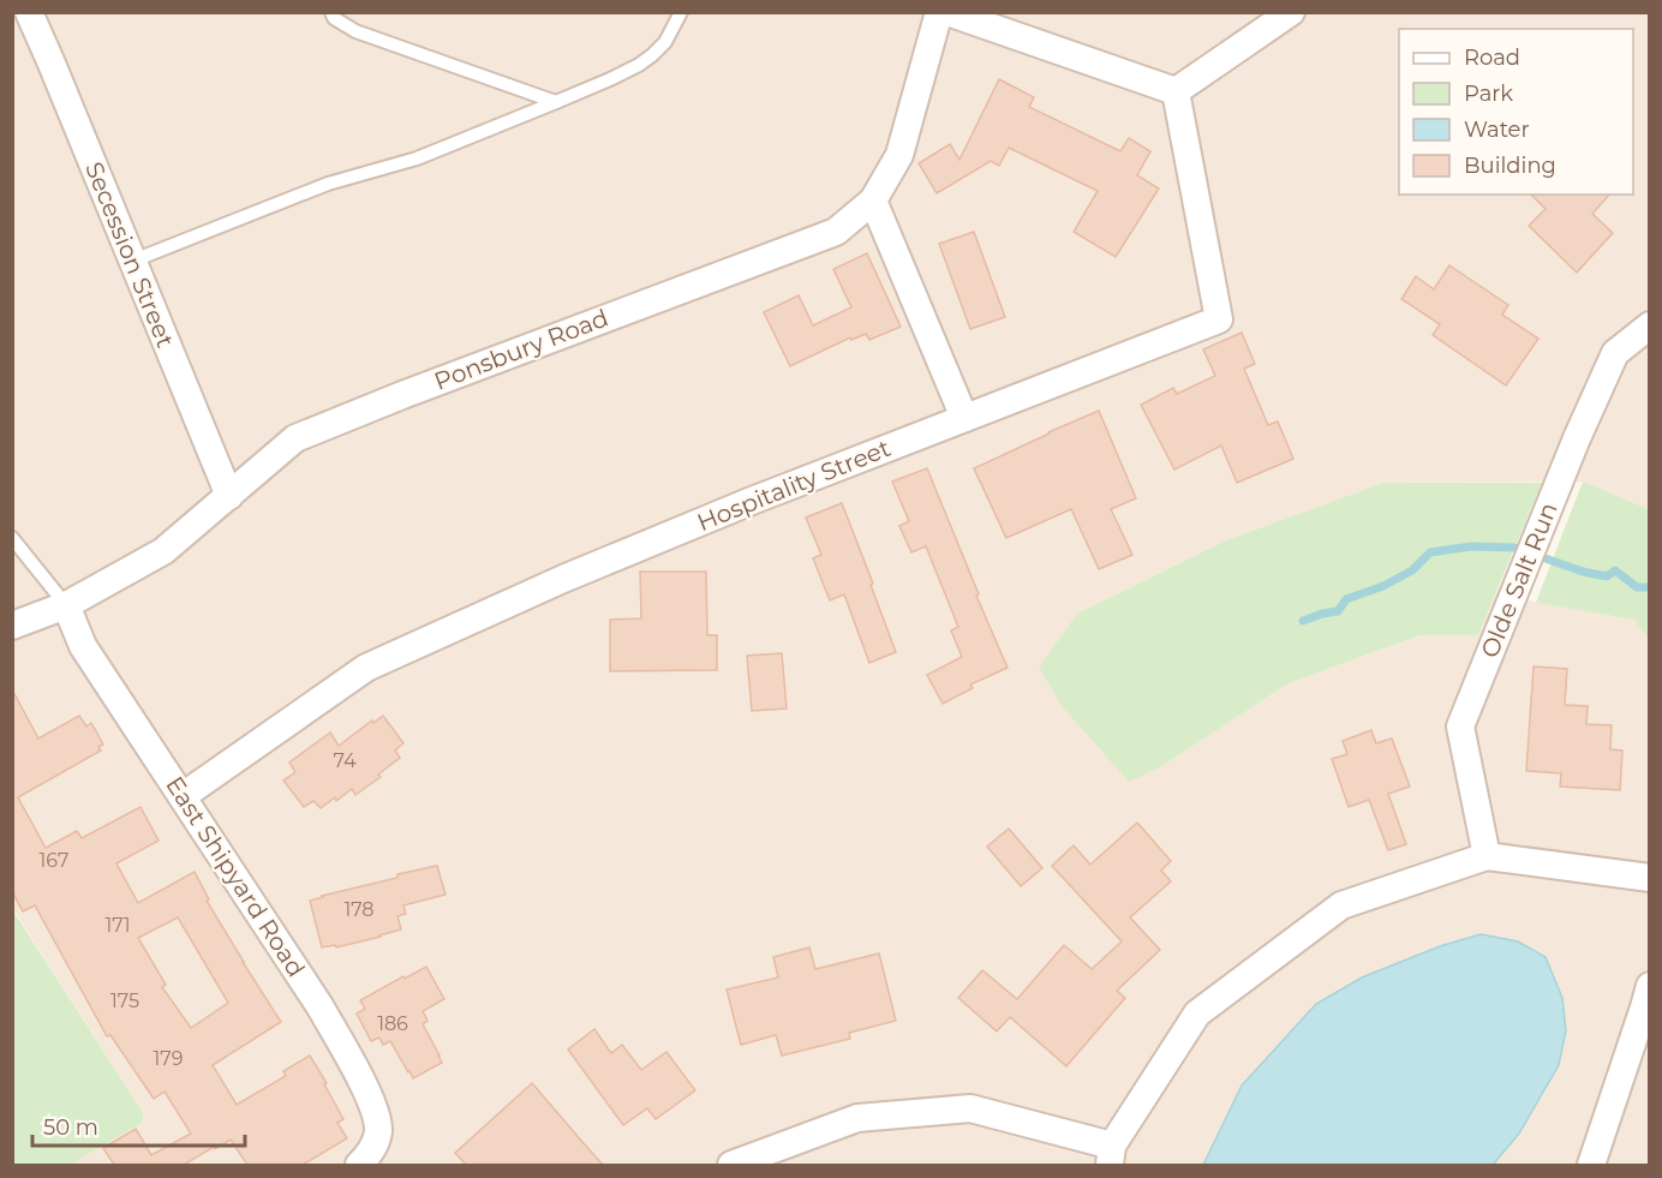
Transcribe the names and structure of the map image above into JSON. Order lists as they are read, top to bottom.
{
  "streets": {
    "street": [
      "Secession Street",
      "Ponsbury Road",
      "Hospitality Street",
      "Olde Salt Run",
      "East Shipyard Road"
    ]
  },
  "crossings": [
    ["Secession Street", "Ponsbury Road"],
    ["Ponsbury Road", "East Shipyard Road"],
    ["Hospitality Street", "East Shipyard Road"]
  ],
  "house_numbers": [
    "74",
    "167",
    "178",
    "171",
    "175",
    "186",
    "179"
  ],
  "legend": [
    "Road",
    "Park",
    "Water",
    "Building"
  ],
  "scale_bar": "50 m"
}
